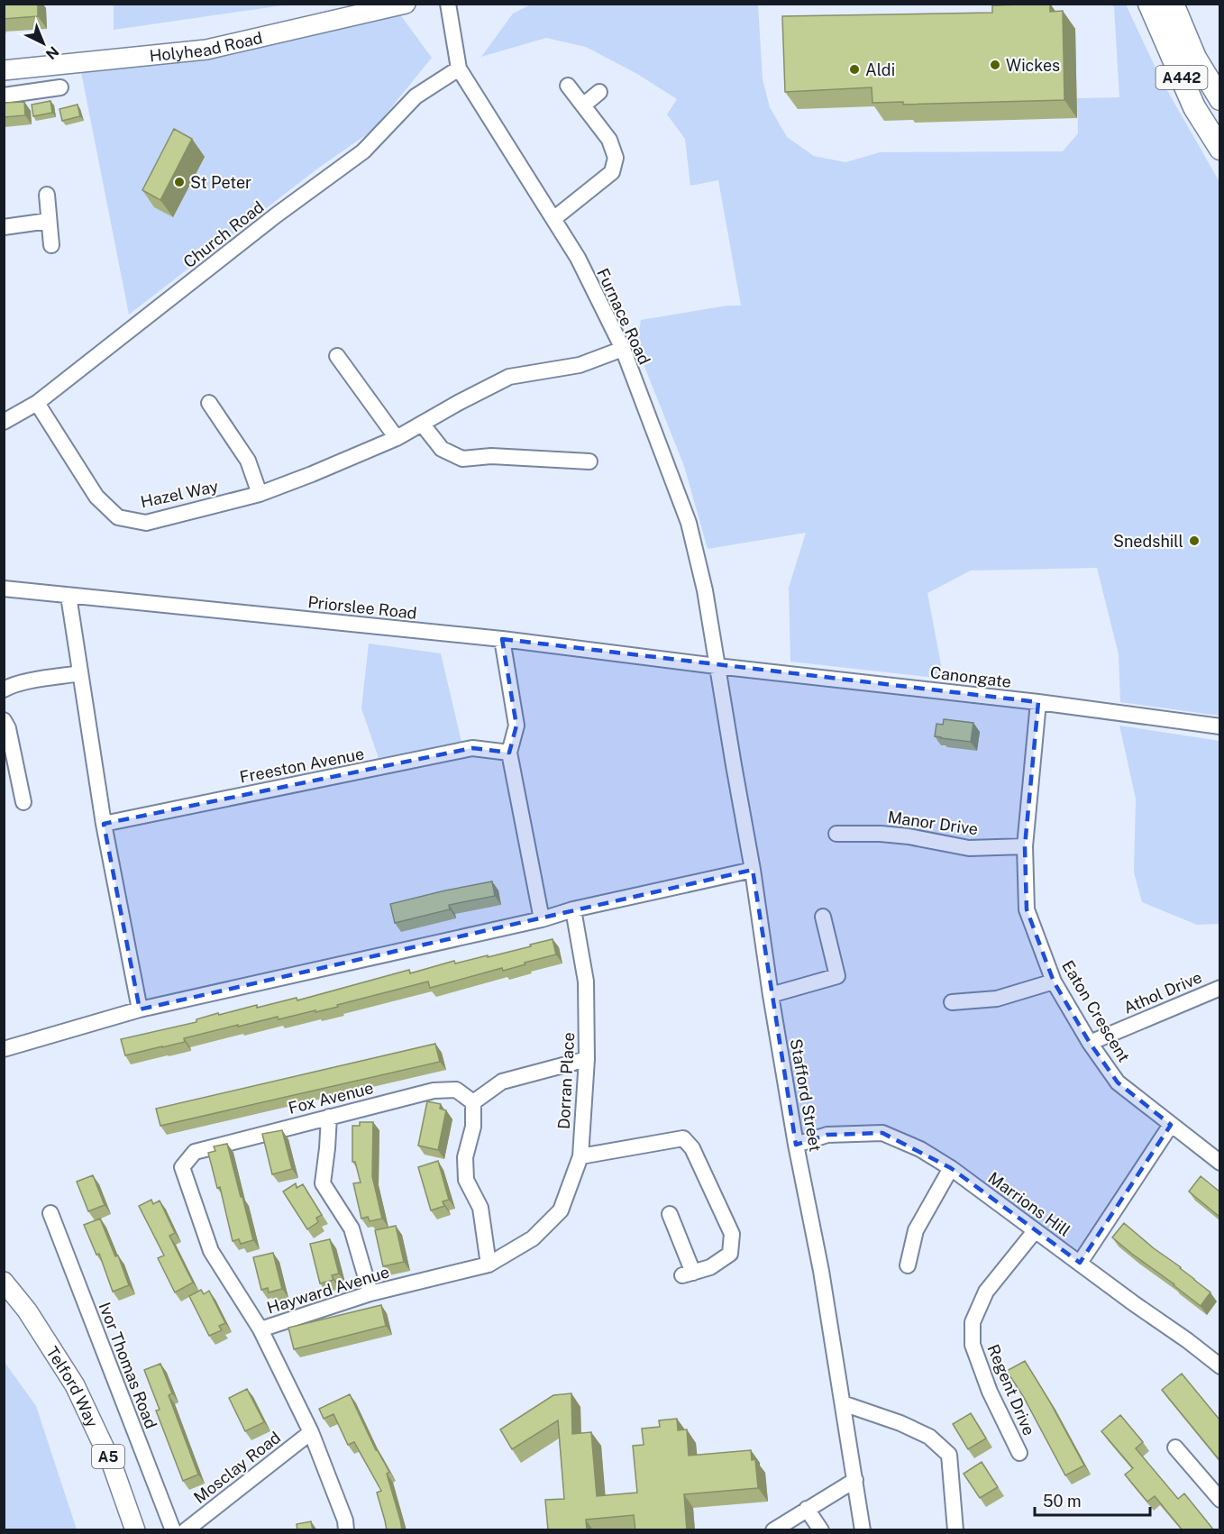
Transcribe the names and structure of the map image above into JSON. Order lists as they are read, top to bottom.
{
  "streets": {
    "highway": ["A442"],
    "main road": ["Holyhead Road", "Telford Way", "A5"],
    "street": [
      "Church Road",
      "Furnace Road",
      "Hazel Way",
      "Priorslee Road",
      "Canongate",
      "Freeston Avenue",
      "Manor Drive",
      "Athol Drive",
      "Eaton Crescent",
      "Dorran Place",
      "Stafford Street",
      "Fox Avenue",
      "Marrions Hill",
      "Hayward Avenue",
      "Ivor Thomas Road",
      "Regent Drive",
      "Mosclay Road"
    ]
  },
  "crossings": [
    ["Church Road", "Furnace Road"],
    ["Church Road", "Hazel Way"],
    ["Furnace Road", "Hazel Way"],
    ["Furnace Road", "Priorslee Road"],
    ["Furnace Road", "Canongate"],
    ["Furnace Road", "Stafford Street"],
    ["Priorslee Road", "Canongate"],
    ["Priorslee Road", "Stafford Street"],
    ["Canongate", "Eaton Crescent"],
    ["Canongate", "Stafford Street"],
    ["Manor Drive", "Eaton Crescent"],
    ["Athol Drive", "Eaton Crescent"],
    ["Dorran Place", "Hayward Avenue"],
    ["Stafford Street", "Marrions Hill"],
    ["Fox Avenue", "Hayward Avenue"],
    ["Marrions Hill", "Regent Drive"]
  ],
  "places": [
    "Wickes",
    "Aldi",
    "St Peter",
    "Snedshill"
  ],
  "scale_bar": "50 m",
  "north": "bottom right"
}
